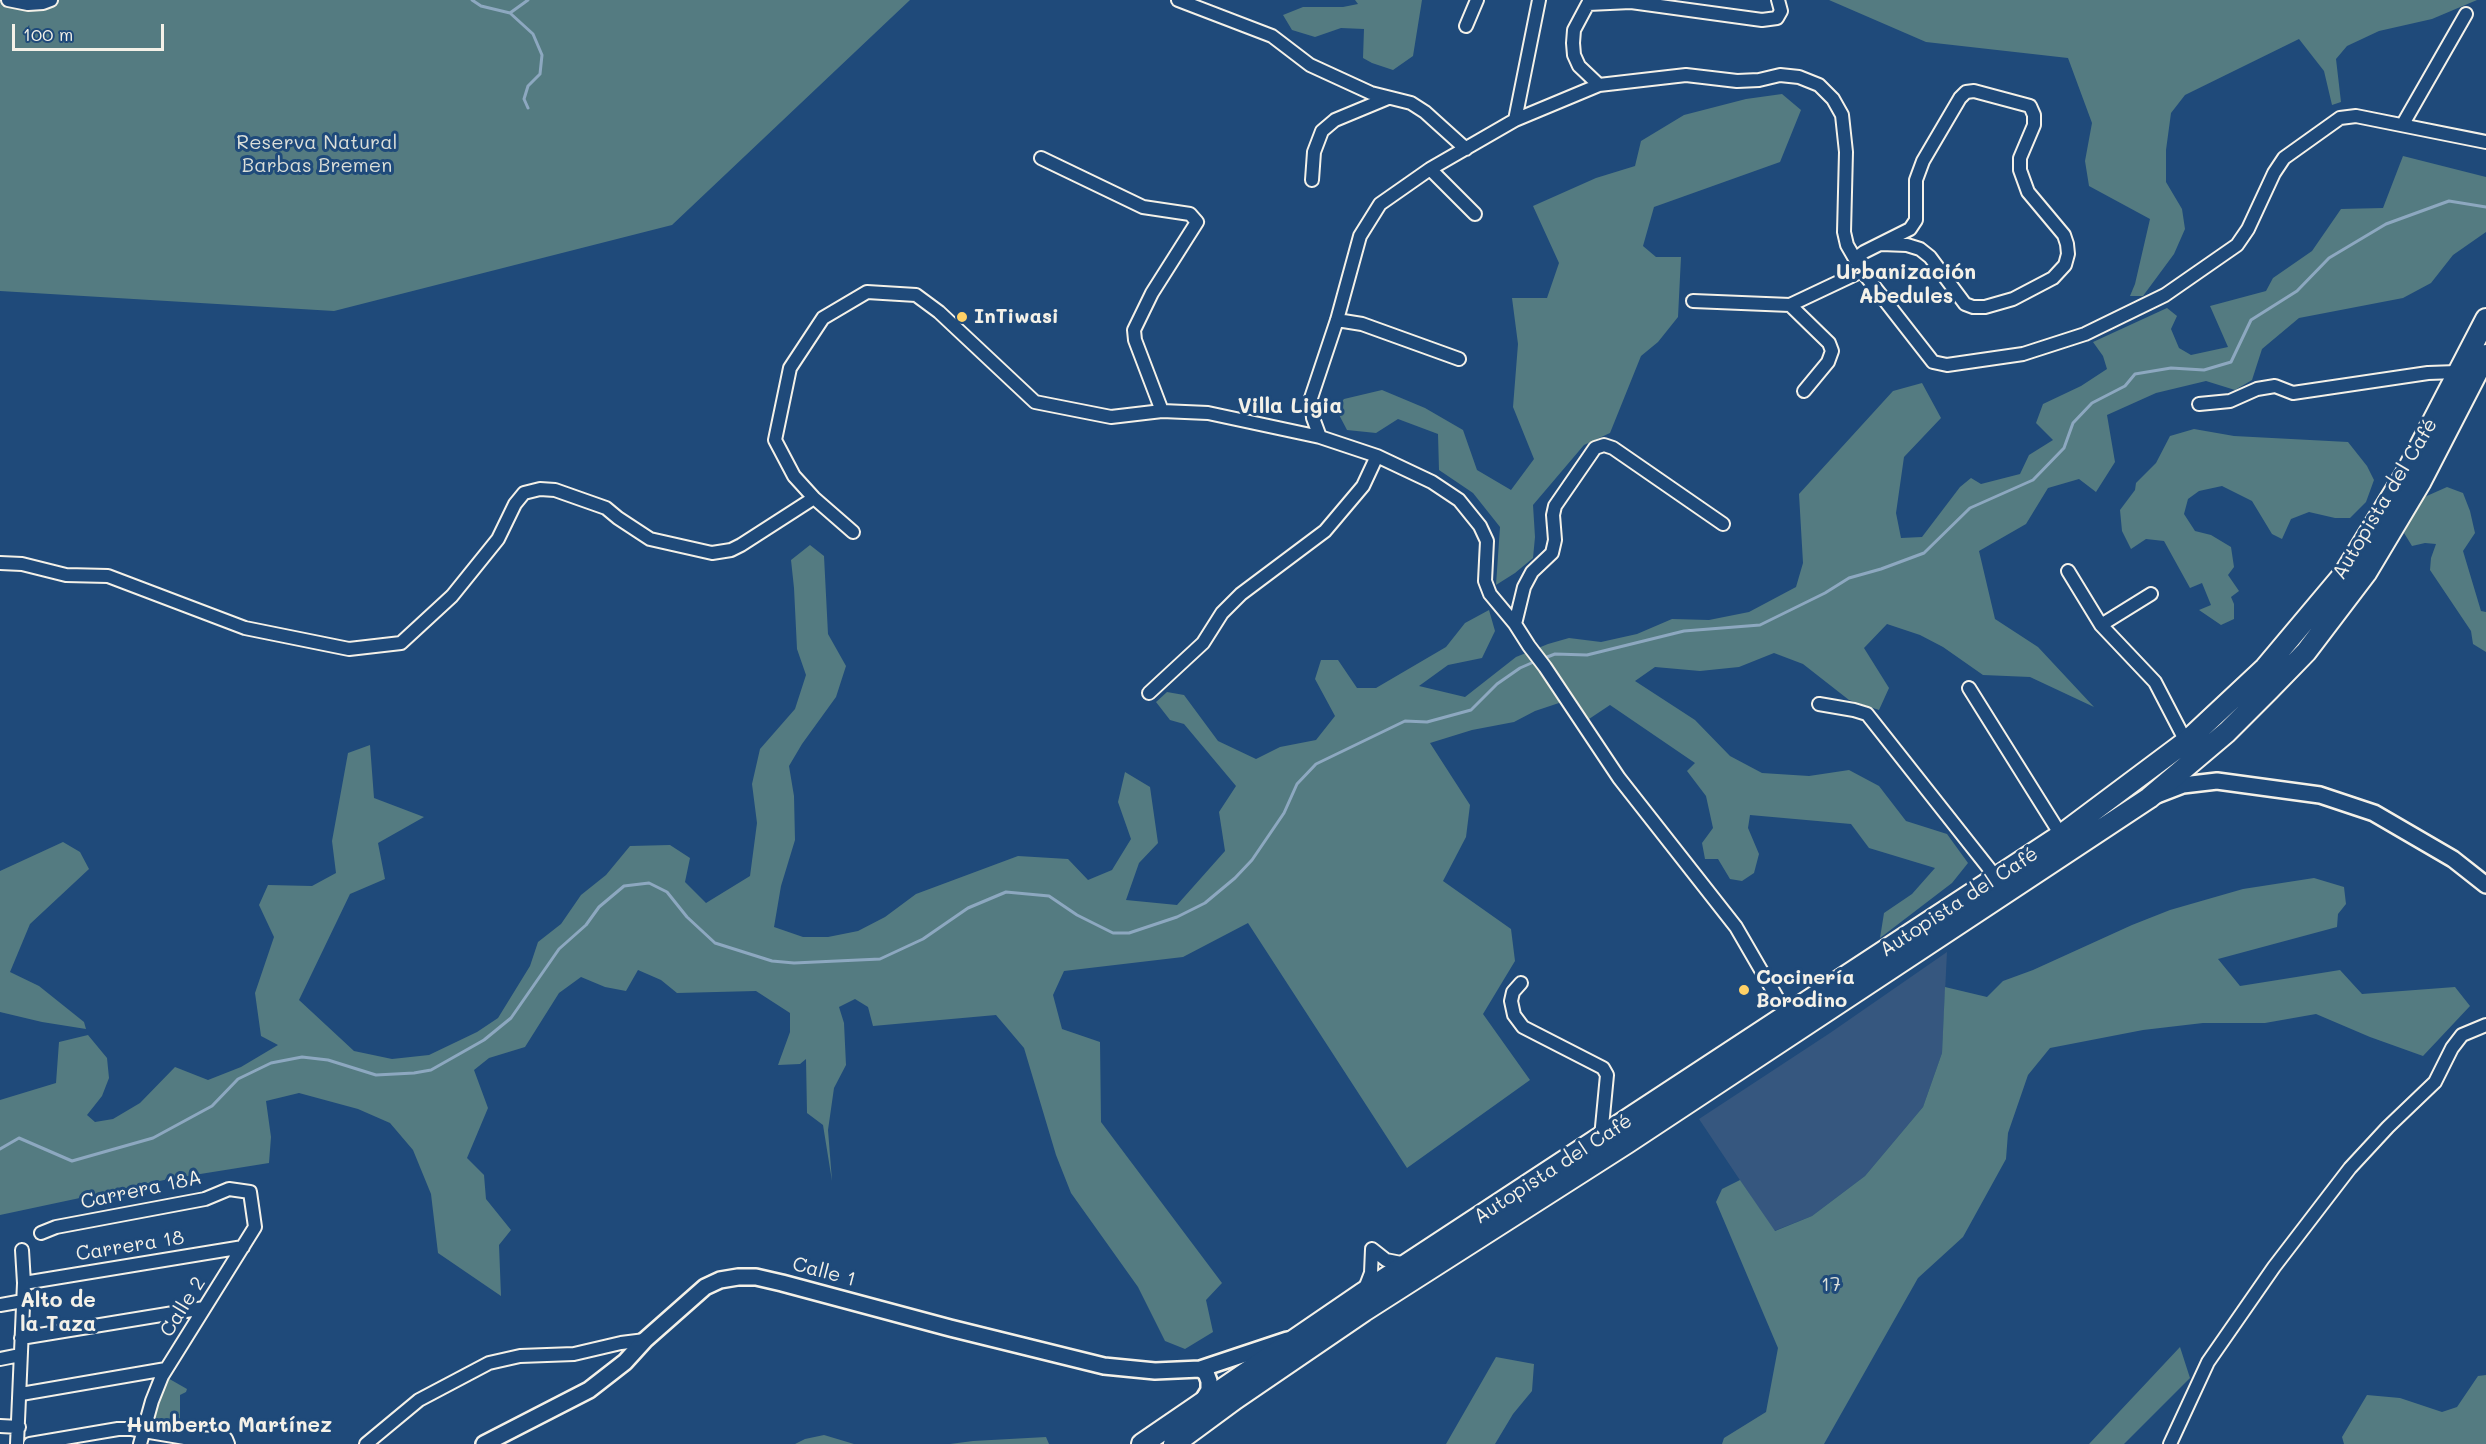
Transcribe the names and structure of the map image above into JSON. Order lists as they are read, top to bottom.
{
  "streets": {
    "highway": ["Autopista del Café"],
    "street": [
      "Carrera 18A",
      "Carrera 18",
      "Calle 1",
      "Calle 2"
    ]
  },
  "crossings": [
    ["Autopista del Café", "Calle 1"],
    ["Carrera 18A", "Calle 2"],
    ["Carrera 18", "Calle 2"]
  ],
  "districts": [
    "Urbanización Abedules",
    "Villa Ligia",
    "Alto de la Taza",
    "Humberto Martínez"
  ],
  "parks": ["Reserva Natural Barbas Bremen", "17"],
  "places": ["InTiwasi", "Cocinería Borodino"],
  "scale_bar": "100 m"
}
